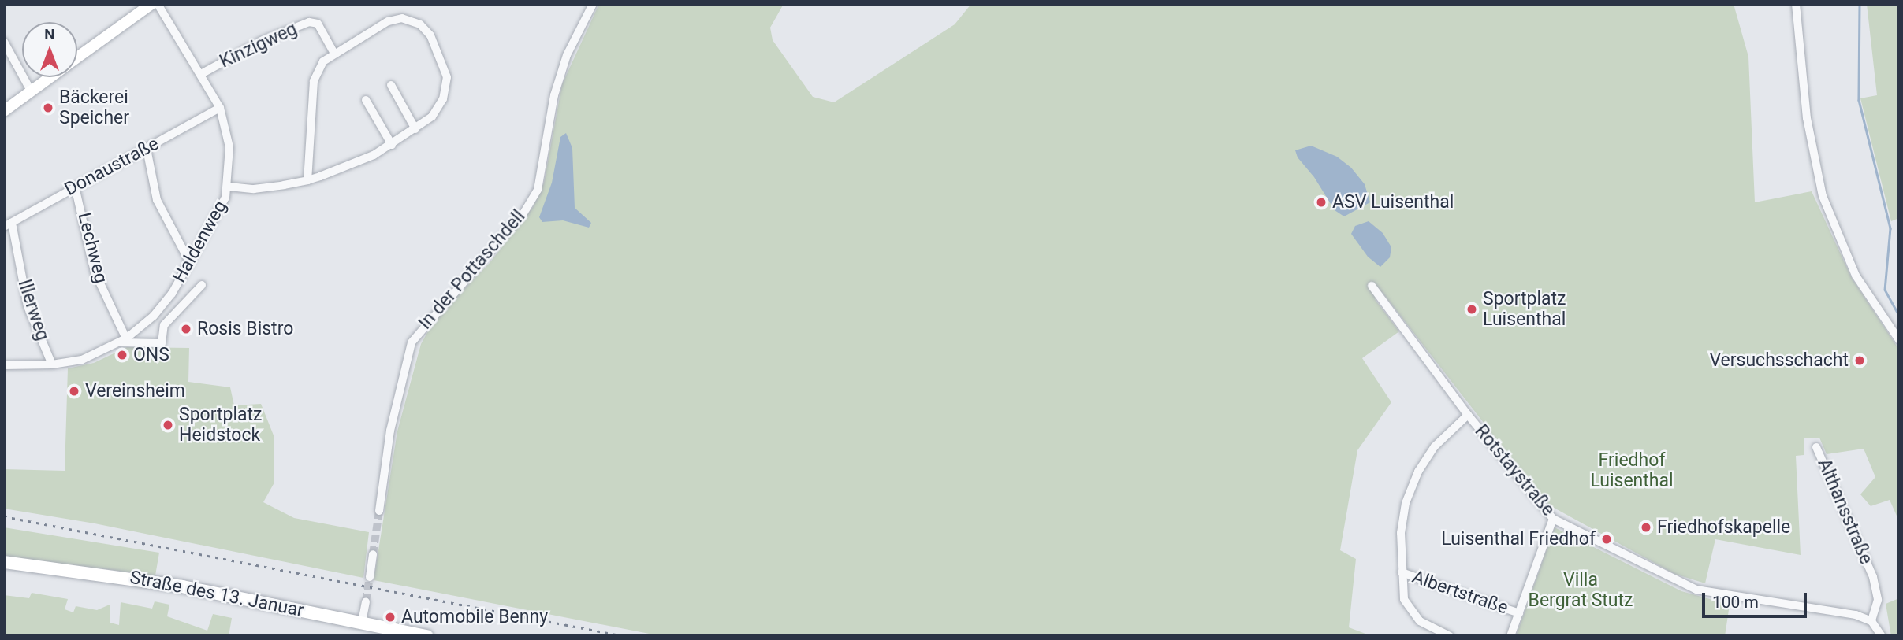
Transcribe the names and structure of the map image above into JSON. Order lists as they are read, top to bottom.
{
  "streets": {
    "main road": ["Straße des 13. Januar"],
    "street": [
      "Kinzigweg",
      "Donaustraße",
      "Haldenweg",
      "Lechweg",
      "In der Pottaschdell",
      "Illerweg",
      "Rotstaystraße",
      "Althansstraße",
      "Albertstraße"
    ]
  },
  "crossings": [
    ["Kinzigweg", "Haldenweg"],
    ["Donaustraße", "Haldenweg"],
    ["Donaustraße", "Lechweg"],
    ["Donaustraße", "Illerweg"],
    ["Haldenweg", "Lechweg"],
    ["Haldenweg", "Illerweg"],
    ["Rotstaystraße", "Althansstraße"],
    ["Rotstaystraße", "Albertstraße"]
  ],
  "parks": ["Friedhof Luisenthal", "Villa Bergrat Stutz"],
  "places": [
    "Bäckerei Speicher",
    "ASV Luisenthal",
    "Sportplatz Luisenthal",
    "Rosis Bistro",
    "ONS",
    "Versuchsschacht",
    "Vereinsheim",
    "Sportplatz Heidstock",
    "Friedhofskapelle",
    "Luisenthal Friedhof",
    "Automobile Benny"
  ],
  "scale_bar": "100 m",
  "north": "top"
}
